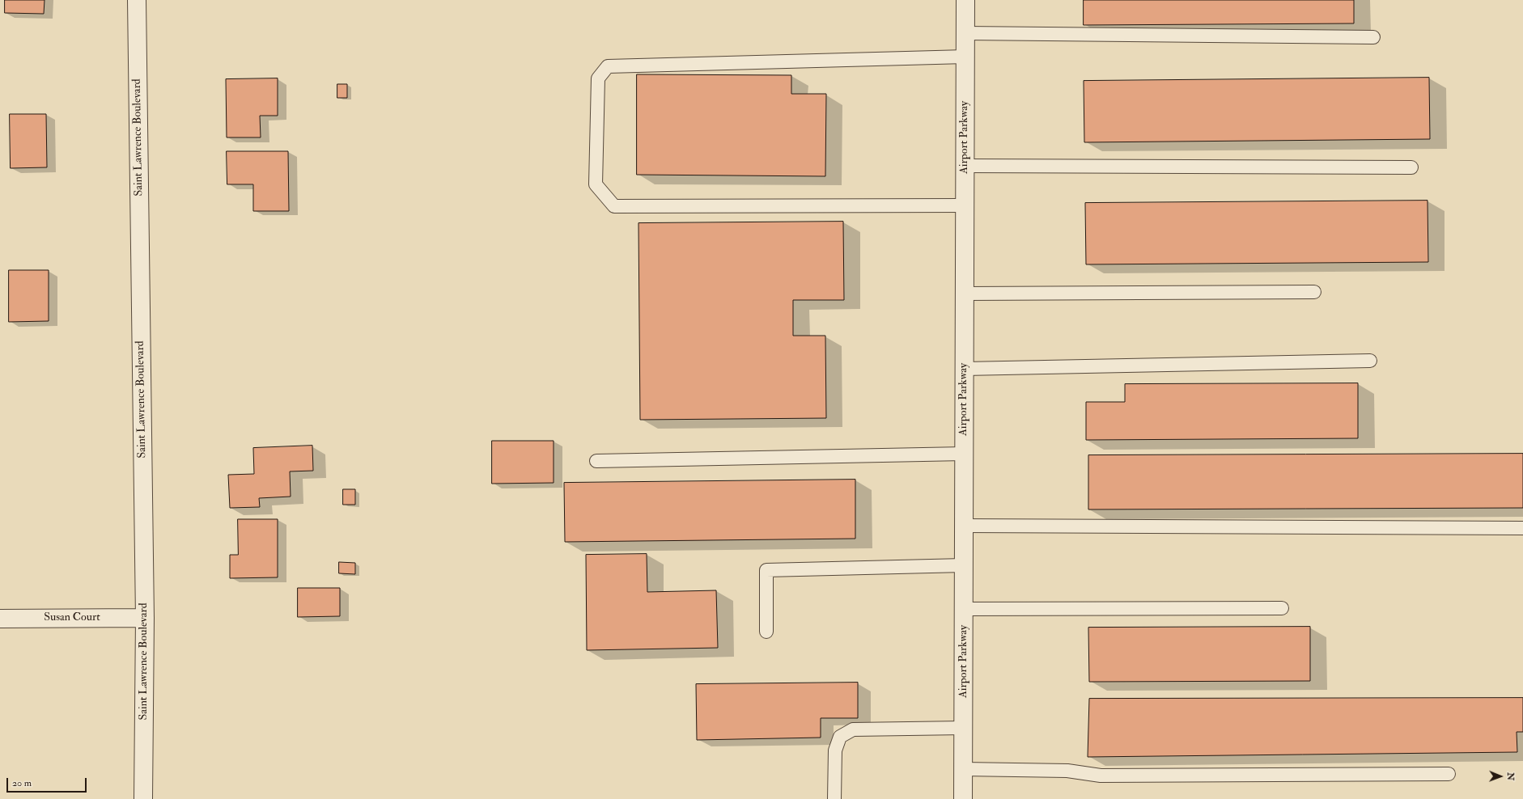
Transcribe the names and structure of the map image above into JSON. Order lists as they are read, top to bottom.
{
  "streets": {
    "street": ["Saint Lawrence Boulevard", "Airport Parkway", "Susan Court"]
  },
  "crossings": [
    ["Saint Lawrence Boulevard", "Susan Court"]
  ],
  "scale_bar": "20 m",
  "north": "right"
}
